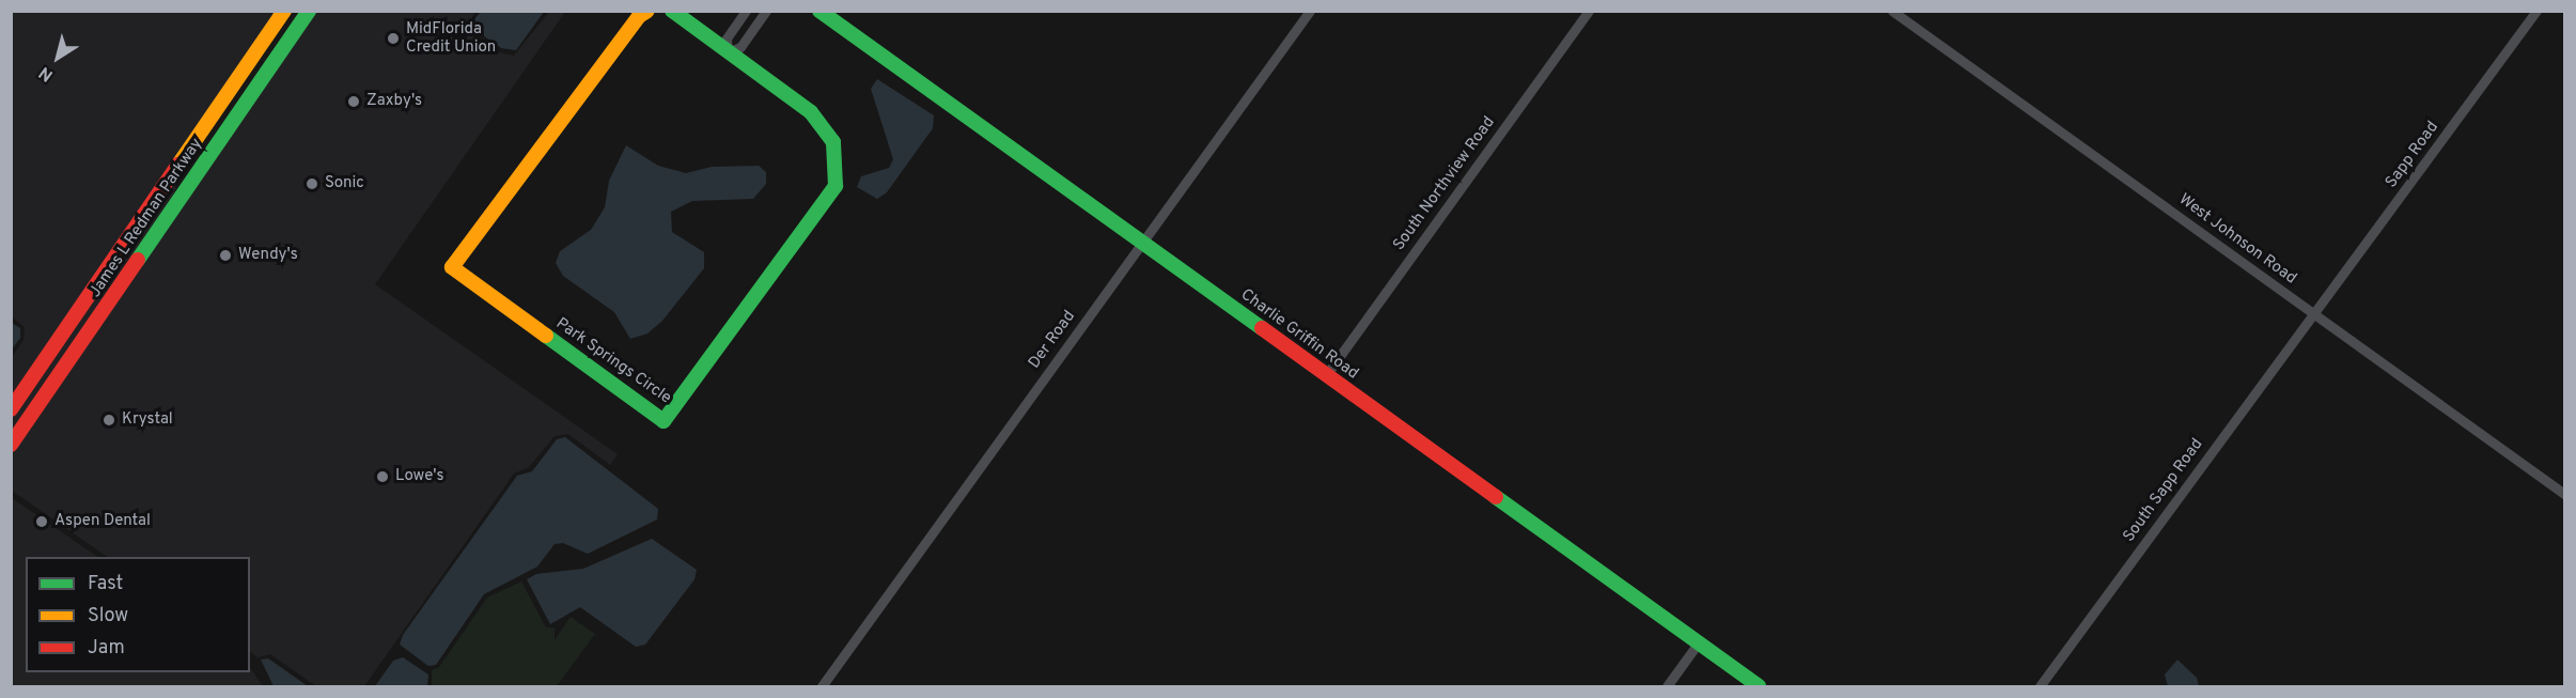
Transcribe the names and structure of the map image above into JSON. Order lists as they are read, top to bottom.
{
  "streets": {
    "street": [
      "Sapp Road",
      "South Northview Road",
      "James L Redman Parkway",
      "West Johnson Road",
      "Charlie Griffin Road",
      "Der Road",
      "Park Springs Circle",
      "South Sapp Road"
    ]
  },
  "crossings": [
    ["Sapp Road", "West Johnson Road"],
    ["Sapp Road", "South Sapp Road"],
    ["South Northview Road", "Charlie Griffin Road"],
    ["West Johnson Road", "South Sapp Road"],
    ["Charlie Griffin Road", "Der Road"]
  ],
  "places": [
    "MidFlorida Credit Union",
    "Zaxby's",
    "Sonic",
    "Wendy's",
    "Krystal",
    "Lowe's",
    "Aspen Dental"
  ],
  "legend": ["Fast", "Slow", "Jam"],
  "north": "bottom left"
}
